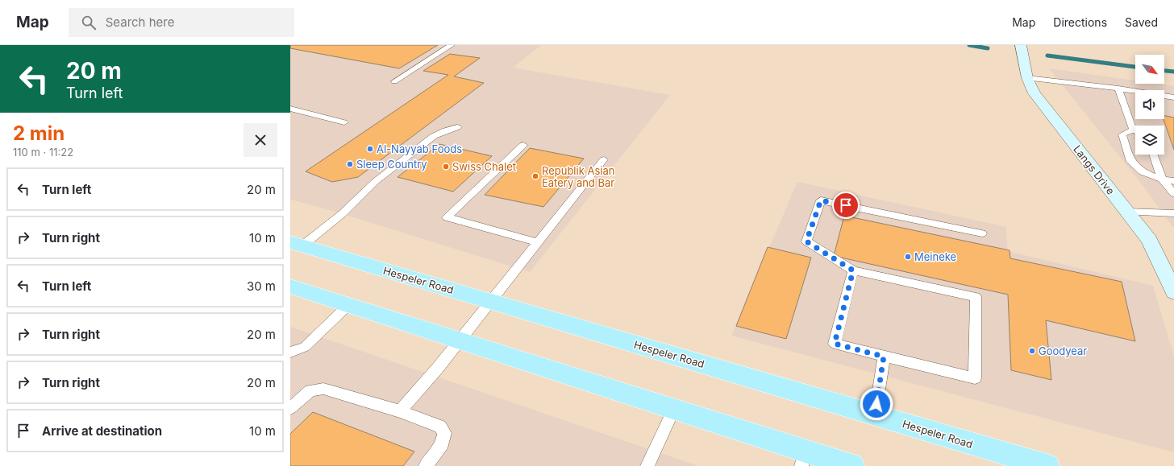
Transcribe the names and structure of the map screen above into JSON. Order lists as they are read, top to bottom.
{
  "streets": {
    "main road": ["Hespeler Road"],
    "street": ["Langs Drive"]
  },
  "places": [
    "Al-Nayyab Foods",
    "Sleep Country",
    "Swiss Chalet",
    "Republik Asian Eatery and Bar",
    "Meineke",
    "Goodyear"
  ],
  "north": "bottom right",
  "page": {
    "header": "Map",
    "search": "Search here",
    "nav": ["Map", "Directions", "Saved"],
    "turn": ["20 m", "Turn left"],
    "heading": ["2 min", "110 m · 11:22"],
    "list": [
      {
        "name": "Turn left",
        "value": "20 m"
      },
      {
        "name": "Turn right",
        "value": "10 m"
      },
      {
        "name": "Turn left",
        "value": "30 m"
      },
      {
        "name": "Turn right",
        "value": "20 m"
      },
      {
        "name": "Turn right",
        "value": "20 m"
      },
      {
        "name": "Arrive at destination",
        "value": "10 m"
      }
    ]
  }
}
